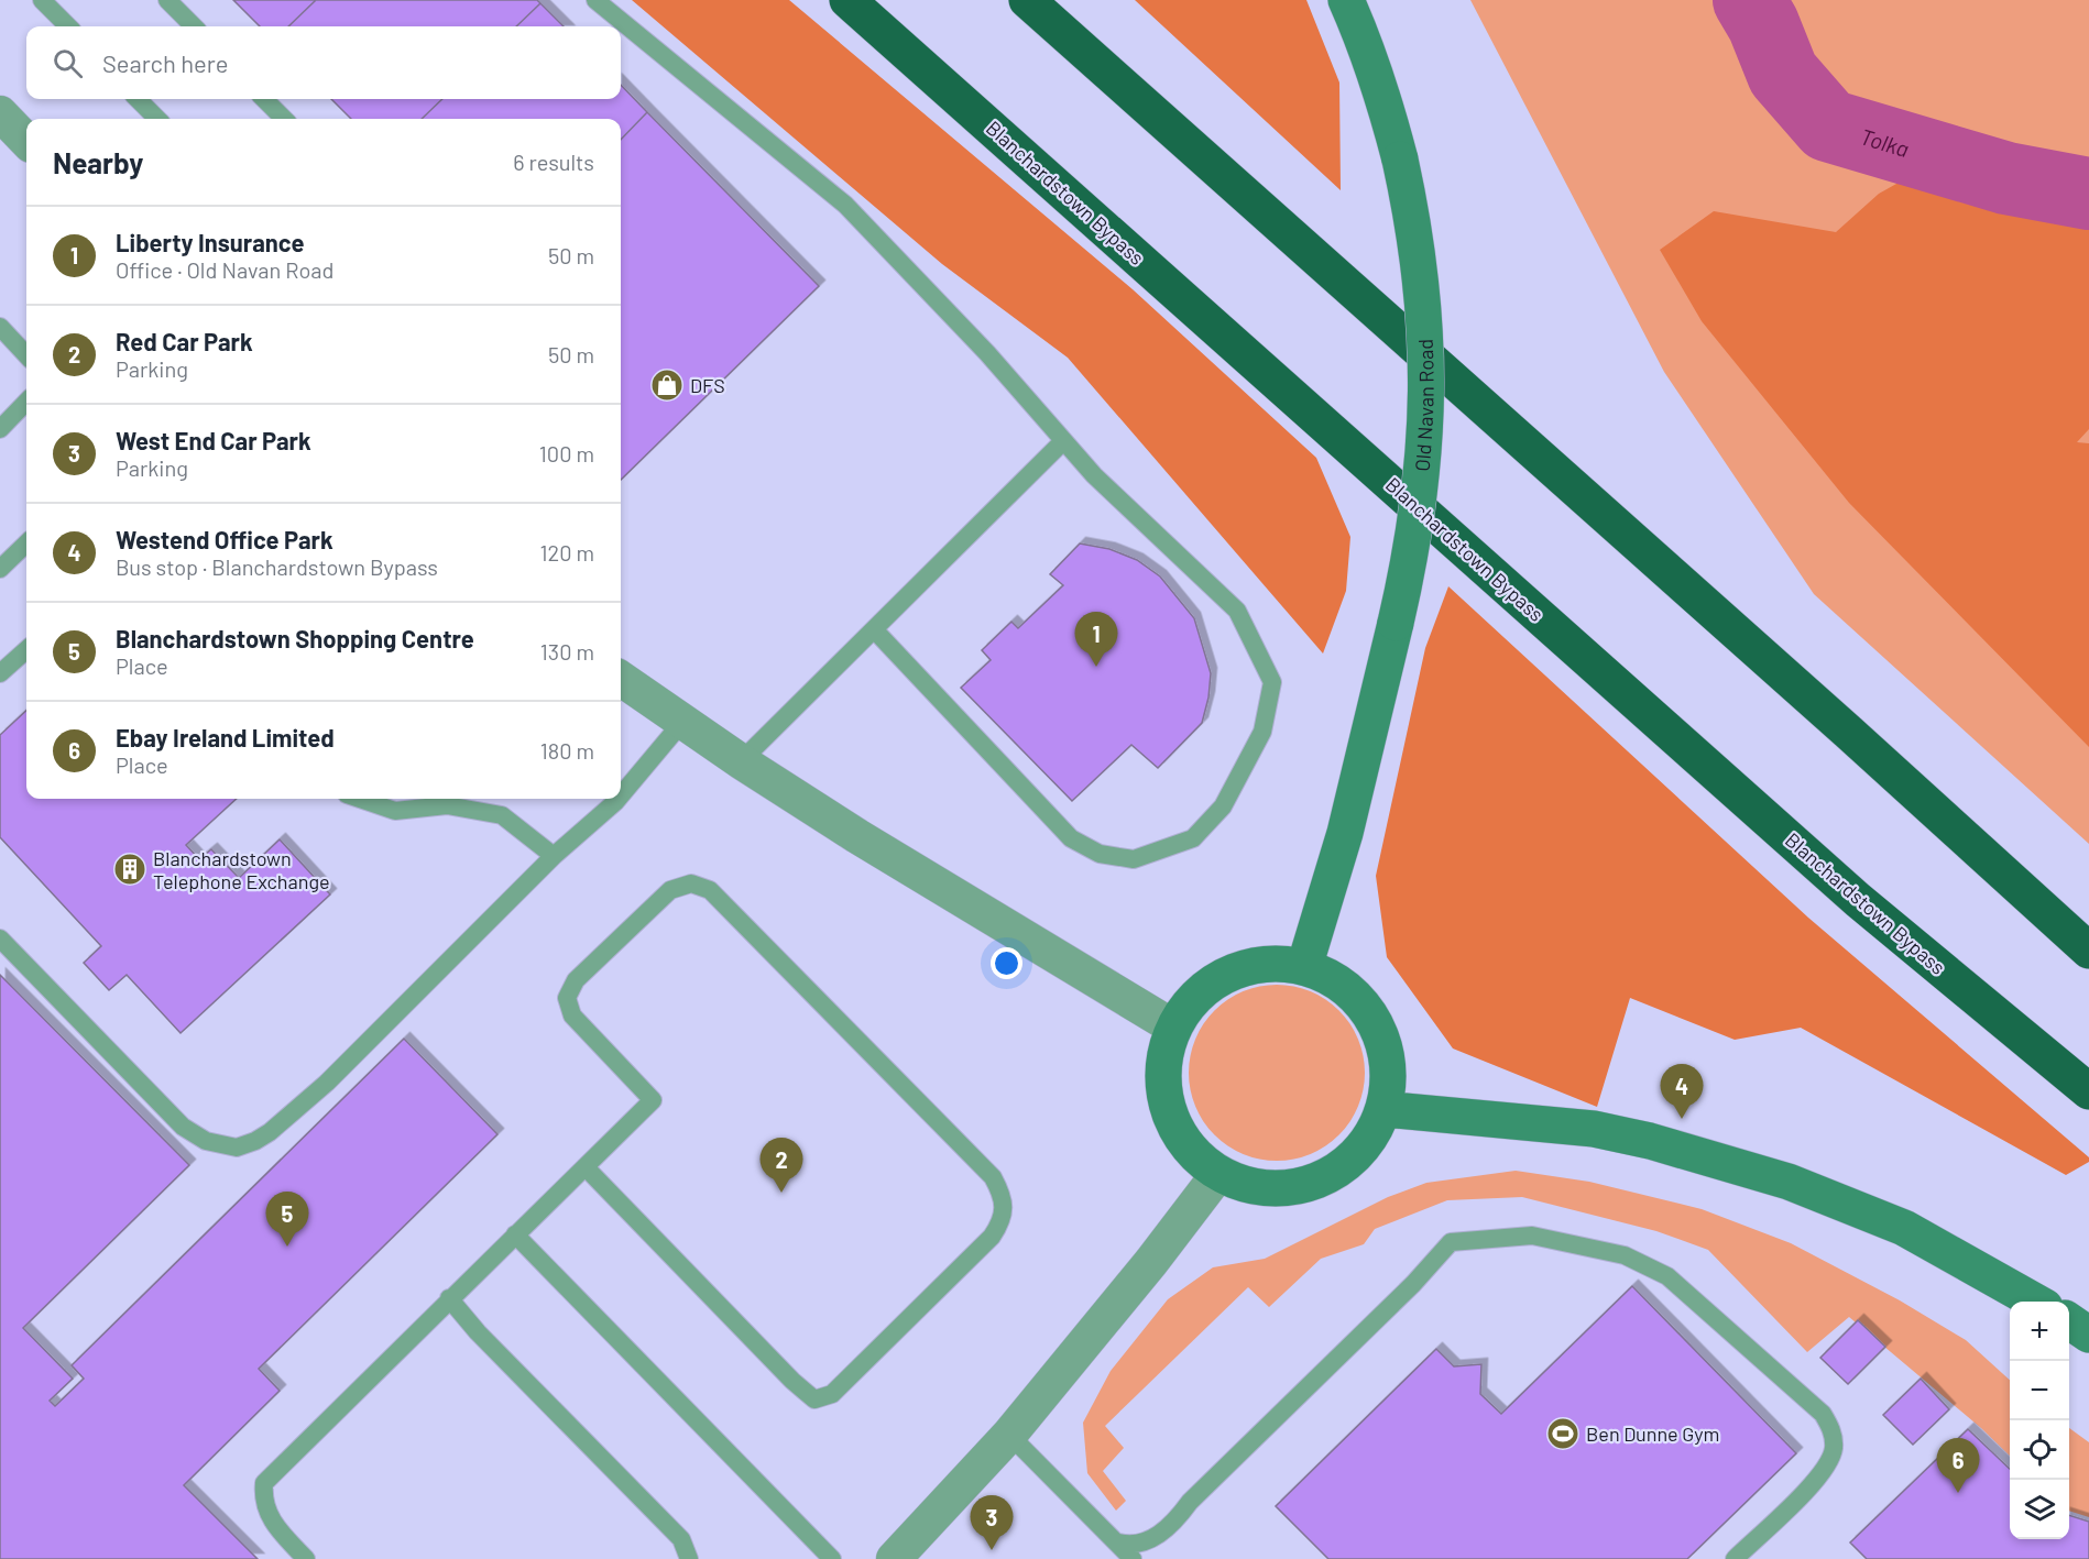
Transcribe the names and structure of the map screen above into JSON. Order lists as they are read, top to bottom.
{
  "streets": {
    "highway": ["Blanchardstown Bypass"],
    "street": ["Old Navan Road"]
  },
  "water": ["Tolka"],
  "places": {
    "shop": ["DFS"],
    "building": ["Blanchardstown Telephone Exchange"],
    "sports": ["Ben Dunne Gym"]
  },
  "page": {
    "search": "Search here",
    "heading": ["Nearby", "6 results"],
    "list": [
      {
        "mark": "1",
        "name": "Liberty Insurance",
        "note": "Office · Old Navan Road",
        "value": "50 m"
      },
      {
        "mark": "2",
        "name": "Red Car Park",
        "note": "Parking",
        "value": "50 m"
      },
      {
        "mark": "3",
        "name": "West End Car Park",
        "note": "Parking",
        "value": "100 m"
      },
      {
        "mark": "4",
        "name": "Westend Office Park",
        "note": "Bus stop · Blanchardstown Bypass",
        "value": "120 m"
      },
      {
        "mark": "5",
        "name": "Blanchardstown Shopping Centre",
        "note": "Place",
        "value": "130 m"
      },
      {
        "mark": "6",
        "name": "Ebay Ireland Limited",
        "note": "Place",
        "value": "180 m"
      }
    ],
    "pins": [
      "1",
      "4",
      "2",
      "5",
      "6",
      "3"
    ],
    "map_buttons": ["+", "−"]
  }
}
